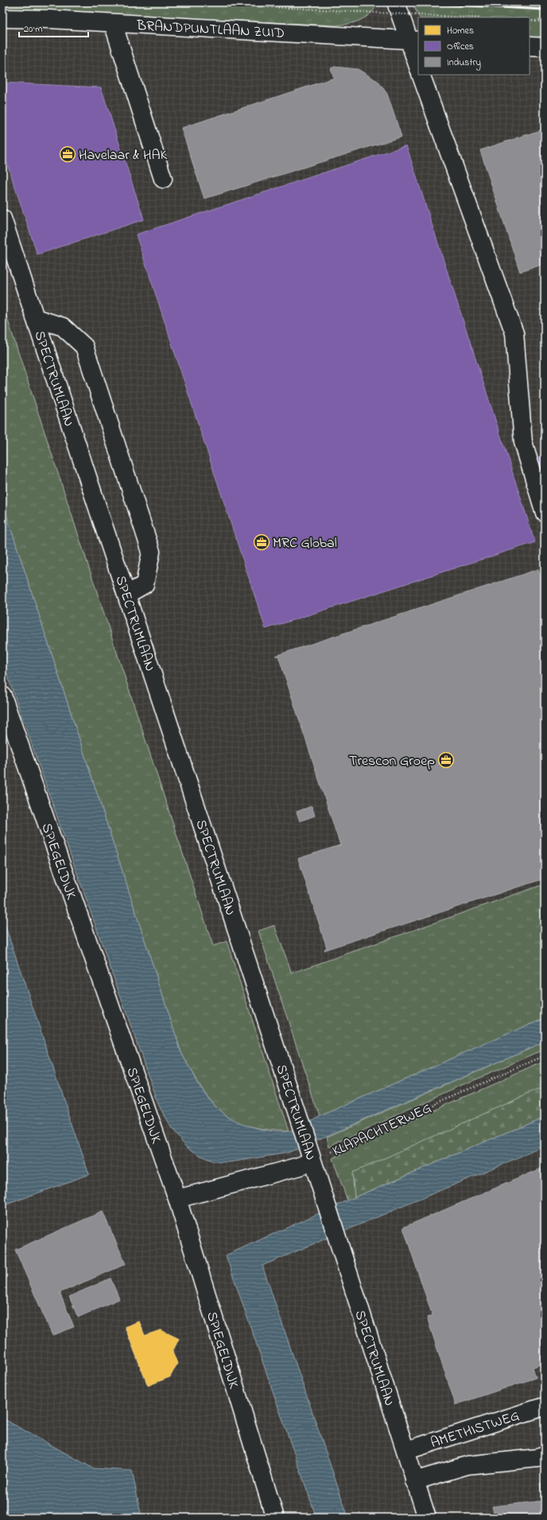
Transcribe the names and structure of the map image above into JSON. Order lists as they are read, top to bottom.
{
  "streets": {
    "street": [
      "BRANDPUNTLAAN ZUID",
      "SPECTRUMLAAN",
      "SPIEGELDIJK",
      "AMETHISTWEG"
    ],
    "path": ["KLAPACHTERWEG"]
  },
  "crossings": [
    ["SPECTRUMLAAN", "KLAPACHTERWEG"],
    ["SPECTRUMLAAN", "AMETHISTWEG"]
  ],
  "places": {
    "office": ["Havelaar & HAK", "MRC Global", "Trescon Groep"]
  },
  "legend": ["Homes", "Offices", "Industry"],
  "scale_bar": "20 m"
}
